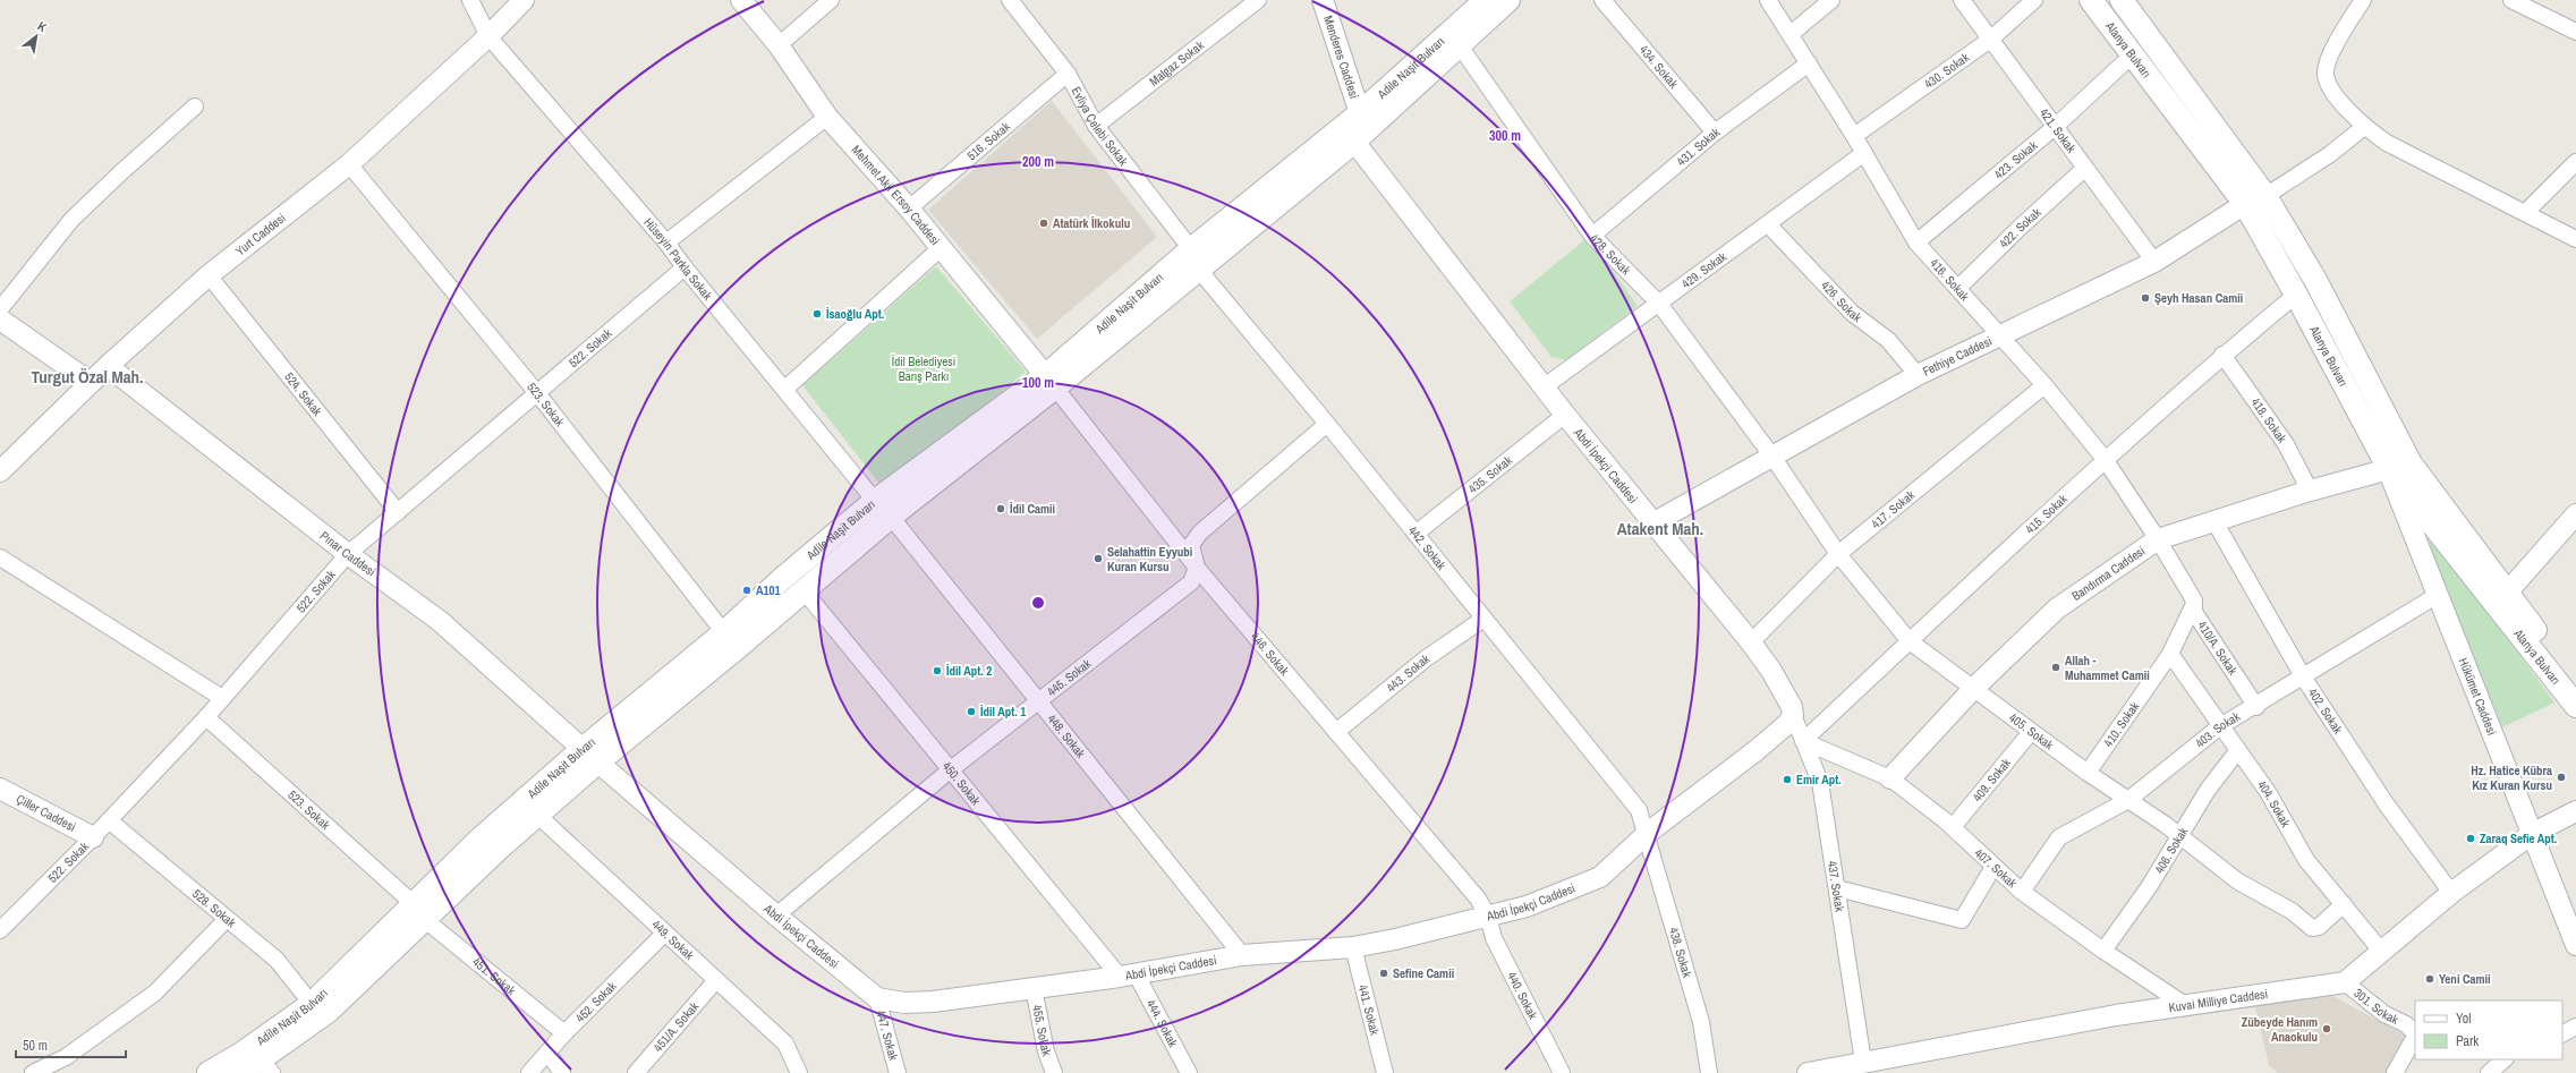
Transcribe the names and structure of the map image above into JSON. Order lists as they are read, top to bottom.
{
  "streets": {
    "main road": ["Alanya Bulvarı", "Adile Naşit Bulvarı"],
    "street": [
      "Menderes Caddesi",
      "Malgaz Sokak",
      "434. Sokak",
      "430. Sokak",
      "Evliya Çelebi Sokak",
      "421. Sokak",
      "516. Sokak",
      "431. Sokak",
      "423. Sokak",
      "Mehmet Akif Ersoy Caddesi",
      "422. Sokak",
      "Yurt Caddesi",
      "428. Sokak",
      "Hüseyin Parkla Sokak",
      "429. Sokak",
      "416. Sokak",
      "426. Sokak",
      "522. Sokak",
      "Fethiye Caddesi",
      "524. Sokak",
      "523. Sokak",
      "418. Sokak",
      "Abdi İpekçi Caddesi",
      "435. Sokak",
      "417. Sokak",
      "415. Sokak",
      "442. Sokak",
      "Pınar Caddesi",
      "Bandırma Caddesi",
      "410/A. Sokak",
      "446. Sokak",
      "443. Sokak",
      "445. Sokak",
      "Hükümet Caddesi",
      "402. Sokak",
      "410. Sokak",
      "403. Sokak",
      "405. Sokak",
      "448. Sokak",
      "409. Sokak",
      "450. Sokak",
      "404. Sokak",
      "Çiller Caddesi",
      "406. Sokak",
      "407. Sokak",
      "437. Sokak",
      "528. Sokak",
      "449. Sokak",
      "438. Sokak",
      "451. Sokak",
      "440. Sokak",
      "Kuvai Milliye Caddesi",
      "452. Sokak",
      "301. Sokak",
      "441. Sokak",
      "444. Sokak",
      "451/A. Sokak",
      "455. Sokak",
      "447. Sokak"
    ]
  },
  "crossings": [
    ["Alanya Bulvarı", "423. Sokak"],
    ["Alanya Bulvarı", "Fethiye Caddesi"],
    ["Alanya Bulvarı", "415. Sokak"],
    ["Alanya Bulvarı", "Bandırma Caddesi"],
    ["Alanya Bulvarı", "Hükümet Caddesi"],
    ["Menderes Caddesi", "Adile Naşit Bulvarı"],
    ["Malgaz Sokak", "Evliya Çelebi Sokak"],
    ["434. Sokak", "431. Sokak"],
    ["Adile Naşit Bulvarı", "Evliya Çelebi Sokak"],
    ["Adile Naşit Bulvarı", "Mehmet Akif Ersoy Caddesi"],
    ["Adile Naşit Bulvarı", "428. Sokak"],
    ["Adile Naşit Bulvarı", "Hüseyin Parkla Sokak"],
    ["Adile Naşit Bulvarı", "523. Sokak"],
    ["Adile Naşit Bulvarı", "Abdi İpekçi Caddesi"],
    ["Adile Naşit Bulvarı", "442. Sokak"],
    ["Adile Naşit Bulvarı", "Pınar Caddesi"],
    ["Adile Naşit Bulvarı", "446. Sokak"],
    ["Adile Naşit Bulvarı", "448. Sokak"],
    ["Adile Naşit Bulvarı", "450. Sokak"],
    ["Adile Naşit Bulvarı", "528. Sokak"],
    ["Adile Naşit Bulvarı", "449. Sokak"],
    ["Adile Naşit Bulvarı", "451. Sokak"],
    ["430. Sokak", "421. Sokak"],
    ["430. Sokak", "416. Sokak"],
    ["Evliya Çelebi Sokak", "516. Sokak"],
    ["Evliya Çelebi Sokak", "442. Sokak"],
    ["421. Sokak", "423. Sokak"],
    ["421. Sokak", "422. Sokak"],
    ["421. Sokak", "Fethiye Caddesi"],
    ["516. Sokak", "Mehmet Akif Ersoy Caddesi"],
    ["431. Sokak", "428. Sokak"],
    ["431. Sokak", "416. Sokak"],
    ["423. Sokak", "416. Sokak"],
    ["Mehmet Akif Ersoy Caddesi", "446. Sokak"],
    ["422. Sokak", "416. Sokak"],
    ["Yurt Caddesi", "Hüseyin Parkla Sokak"],
    ["Yurt Caddesi", "524. Sokak"],
    ["Yurt Caddesi", "523. Sokak"],
    ["Yurt Caddesi", "Pınar Caddesi"],
    ["428. Sokak", "429. Sokak"],
    ["428. Sokak", "Fethiye Caddesi"],
    ["428. Sokak", "405. Sokak"],
    ["Hüseyin Parkla Sokak", "522. Sokak"],
    ["Hüseyin Parkla Sokak", "448. Sokak"],
    ["429. Sokak", "416. Sokak"],
    ["429. Sokak", "426. Sokak"],
    ["429. Sokak", "Abdi İpekçi Caddesi"],
    ["416. Sokak", "Fethiye Caddesi"],
    ["416. Sokak", "417. Sokak"],
    ["416. Sokak", "415. Sokak"],
    ["416. Sokak", "Bandırma Caddesi"],
    ["416. Sokak", "410/A. Sokak"],
    ["426. Sokak", "Fethiye Caddesi"],
    ["522. Sokak", "524. Sokak"],
    ["522. Sokak", "523. Sokak"],
    ["522. Sokak", "Pınar Caddesi"],
    ["522. Sokak", "Çiller Caddesi"],
    ["522. Sokak", "528. Sokak"],
    ["Fethiye Caddesi", "Abdi İpekçi Caddesi"],
    ["Fethiye Caddesi", "405. Sokak"],
    ["523. Sokak", "451. Sokak"],
    ["418. Sokak", "415. Sokak"],
    ["418. Sokak", "Bandırma Caddesi"],
    ["Abdi İpekçi Caddesi", "435. Sokak"],
    ["Abdi İpekçi Caddesi", "417. Sokak"],
    ["Abdi İpekçi Caddesi", "442. Sokak"],
    ["Abdi İpekçi Caddesi", "Pınar Caddesi"],
    ["Abdi İpekçi Caddesi", "446. Sokak"],
    ["Abdi İpekçi Caddesi", "445. Sokak"],
    ["Abdi İpekçi Caddesi", "448. Sokak"],
    ["Abdi İpekçi Caddesi", "450. Sokak"],
    ["Abdi İpekçi Caddesi", "437. Sokak"],
    ["Abdi İpekçi Caddesi", "438. Sokak"],
    ["Abdi İpekçi Caddesi", "440. Sokak"],
    ["Abdi İpekçi Caddesi", "441. Sokak"],
    ["Abdi İpekçi Caddesi", "444. Sokak"],
    ["Abdi İpekçi Caddesi", "455. Sokak"],
    ["Abdi İpekçi Caddesi", "447. Sokak"],
    ["435. Sokak", "442. Sokak"],
    ["417. Sokak", "405. Sokak"],
    ["415. Sokak", "405. Sokak"],
    ["415. Sokak", "407. Sokak"],
    ["415. Sokak", "437. Sokak"],
    ["442. Sokak", "443. Sokak"],
    ["442. Sokak", "438. Sokak"],
    ["Bandırma Caddesi", "410/A. Sokak"],
    ["Bandırma Caddesi", "Hükümet Caddesi"],
    ["Bandırma Caddesi", "402. Sokak"],
    ["Bandırma Caddesi", "405. Sokak"],
    ["Bandırma Caddesi", "407. Sokak"],
    ["410/A. Sokak", "410. Sokak"],
    ["410/A. Sokak", "403. Sokak"],
    ["446. Sokak", "443. Sokak"],
    ["446. Sokak", "445. Sokak"],
    ["446. Sokak", "440. Sokak"],
    ["445. Sokak", "448. Sokak"],
    ["445. Sokak", "450. Sokak"],
    ["Hükümet Caddesi", "403. Sokak"],
    ["402. Sokak", "403. Sokak"],
    ["410. Sokak", "405. Sokak"],
    ["410. Sokak", "404. Sokak"],
    ["403. Sokak", "405. Sokak"],
    ["403. Sokak", "404. Sokak"],
    ["403. Sokak", "407. Sokak"],
    ["405. Sokak", "409. Sokak"],
    ["405. Sokak", "404. Sokak"],
    ["405. Sokak", "406. Sokak"],
    ["409. Sokak", "407. Sokak"],
    ["450. Sokak", "444. Sokak"],
    ["404. Sokak", "406. Sokak"],
    ["406. Sokak", "407. Sokak"],
    ["407. Sokak", "437. Sokak"],
    ["407. Sokak", "Kuvai Milliye Caddesi"],
    ["437. Sokak", "Kuvai Milliye Caddesi"],
    ["449. Sokak", "452. Sokak"],
    ["449. Sokak", "451/A. Sokak"],
    ["451. Sokak", "452. Sokak"],
    ["Kuvai Milliye Caddesi", "301. Sokak"]
  ],
  "districts": ["Turgut Özal Mah.", "Atakent Mah."],
  "parks": ["İdil Belediyesi Barış Parkı"],
  "places": [
    "Atatürk İlkokulu",
    "Şeyh Hasan Camii",
    "İsaoğlu Apt.",
    "İdil Camii",
    "Selahattin Eyyubi Kuran Kursu",
    "A101",
    "Allah - Muhammet Camii",
    "İdil Apt. 2",
    "İdil Apt. 1",
    "Hz. Hatice Kübra Kız Kuran Kursu",
    "Emir Apt.",
    "Zaraq Sefie Apt.",
    "Sefine Camii",
    "Yeni Camii",
    "Zübeyde Hanım Anaokulu"
  ],
  "legend": ["Yol", "Park"],
  "scale_bar": "50 m",
  "north": "top right",
  "rings": ["300 m", "200 m", "100 m"]
}
